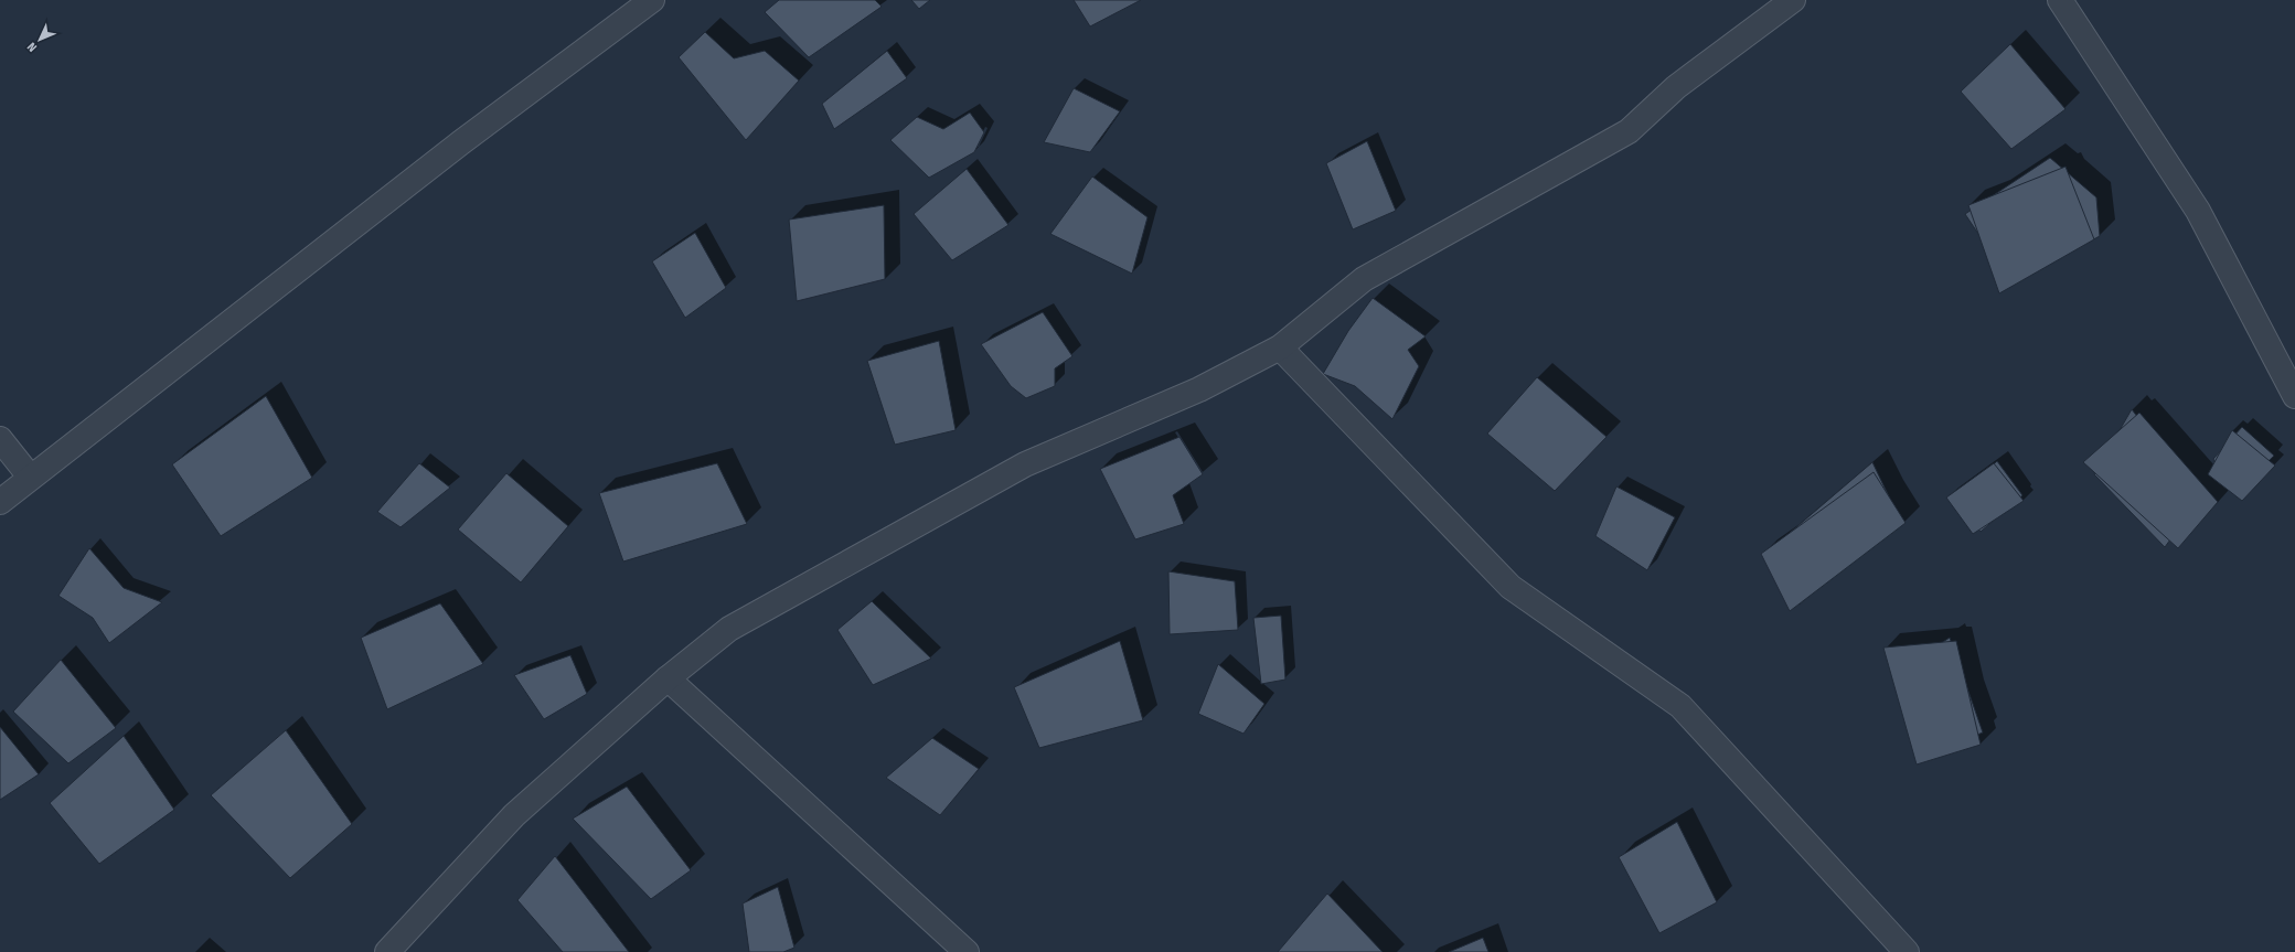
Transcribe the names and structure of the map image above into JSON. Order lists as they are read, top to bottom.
{
  "north": "bottom left"
}
